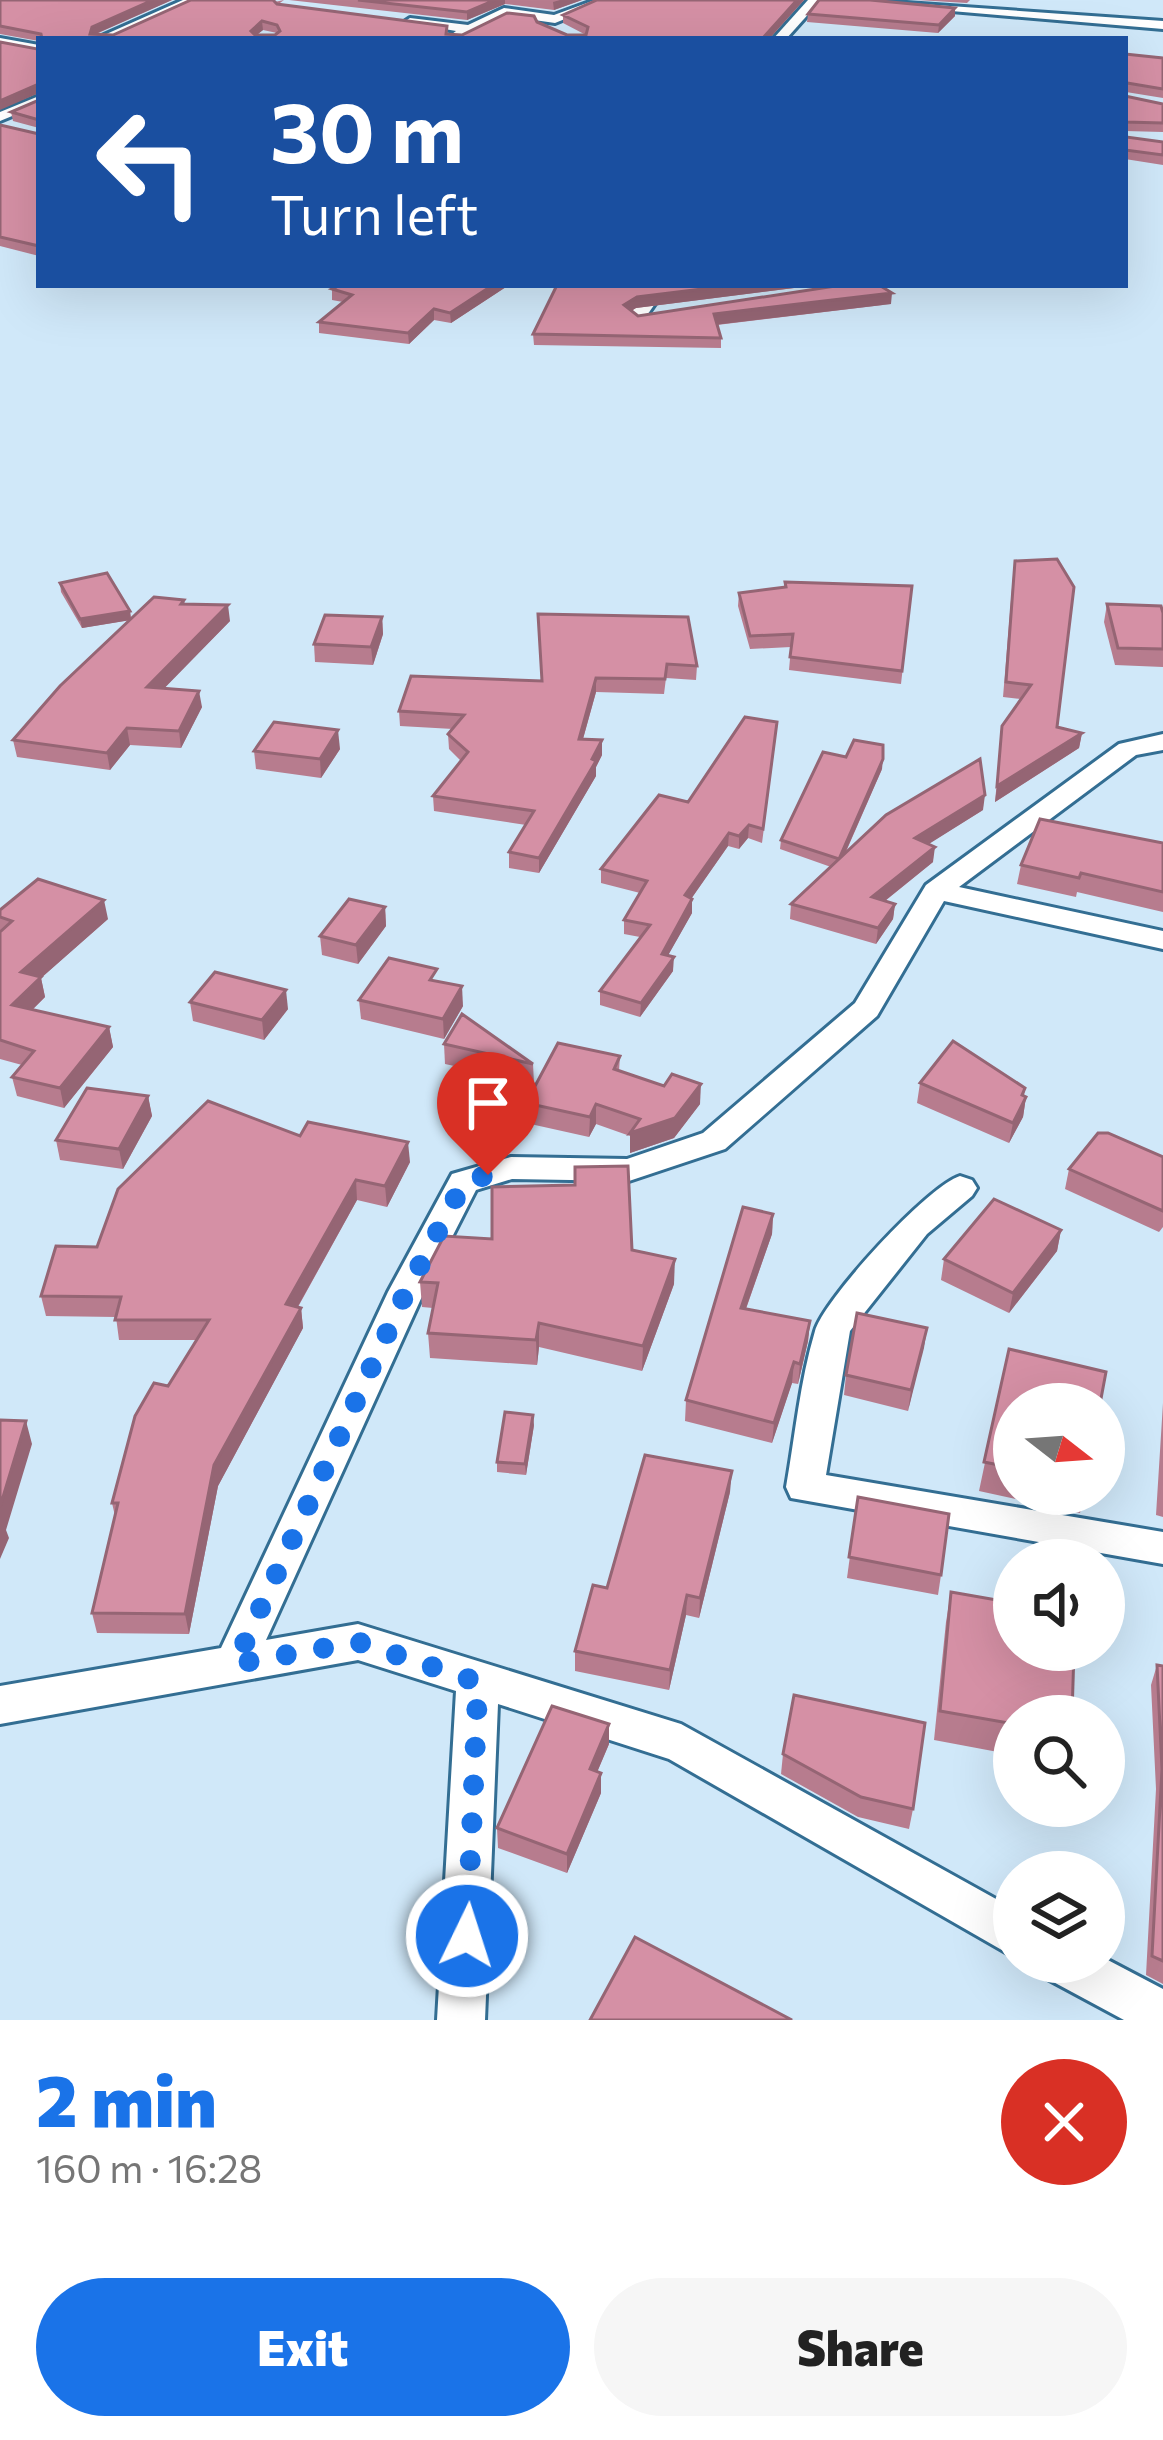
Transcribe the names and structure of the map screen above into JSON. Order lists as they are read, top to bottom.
{
  "north": "right",
  "page": {
    "turn": ["30 m", "Turn left"],
    "heading": ["2 min", "160 m · 16:28"],
    "buttons": ["Exit", "Share"]
  }
}
